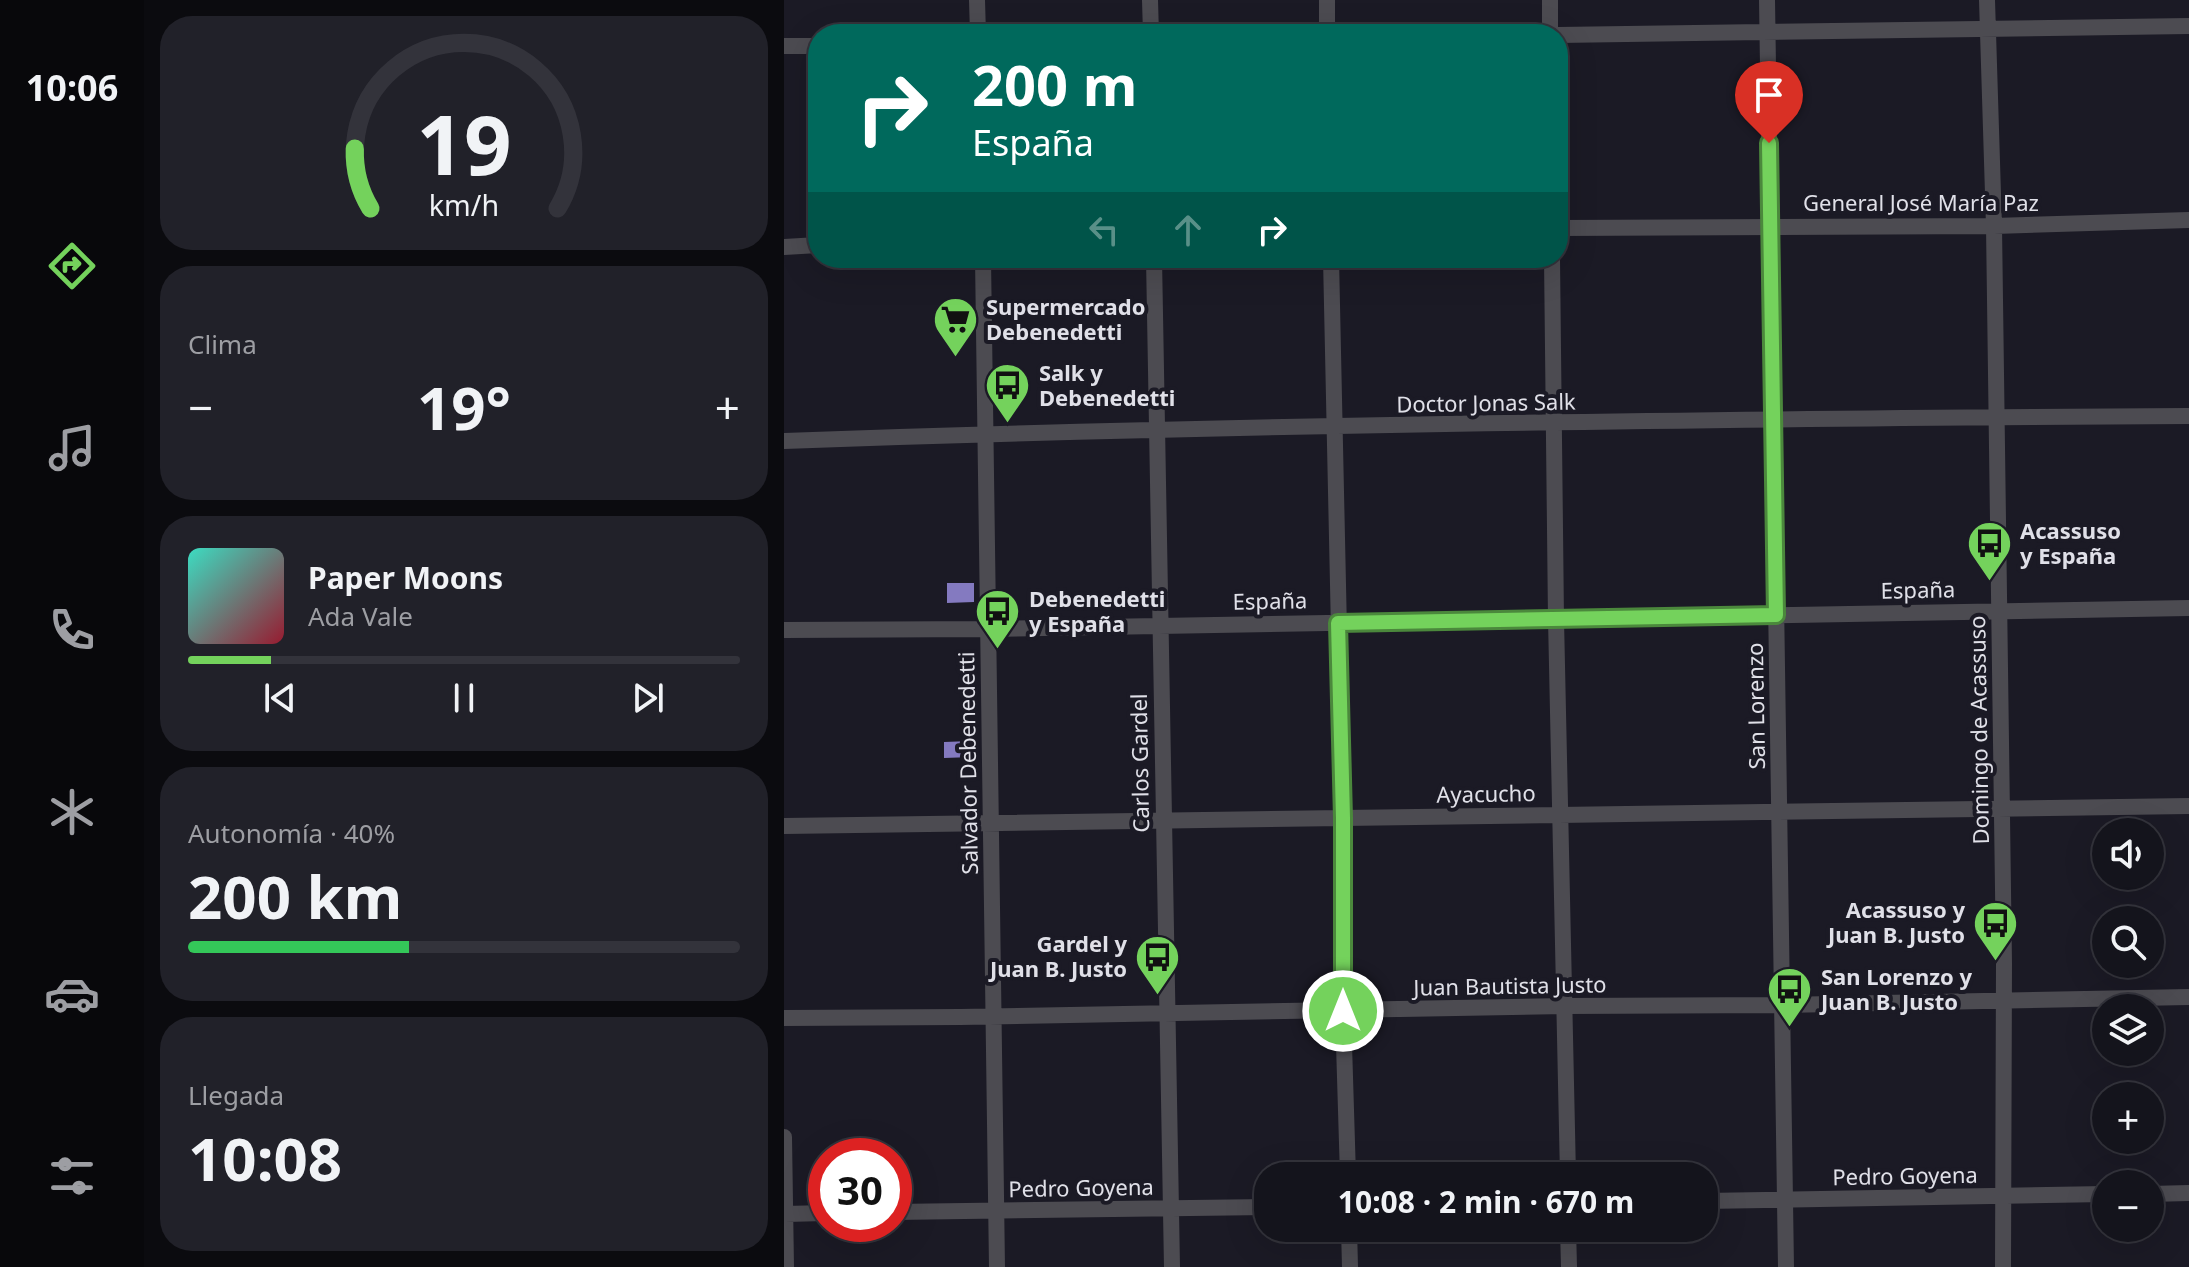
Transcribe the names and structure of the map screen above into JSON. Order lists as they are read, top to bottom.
{
  "streets": {
    "street": [
      "General José María Paz",
      "Doctor Jonas Salk",
      "España",
      "San Lorenzo",
      "Domingo de Acassuso",
      "Salvador Debenedetti",
      "Carlos Gardel",
      "Ayacucho",
      "Juan Bautista Justo",
      "Pedro Goyena"
    ]
  },
  "crossings": [
    ["General José María Paz", "San Lorenzo"],
    ["General José María Paz", "Domingo de Acassuso"],
    ["Doctor Jonas Salk", "San Lorenzo"],
    ["Doctor Jonas Salk", "Domingo de Acassuso"],
    ["Doctor Jonas Salk", "Salvador Debenedetti"],
    ["Doctor Jonas Salk", "Carlos Gardel"],
    ["España", "San Lorenzo"],
    ["España", "Domingo de Acassuso"],
    ["España", "Salvador Debenedetti"],
    ["España", "Carlos Gardel"],
    ["San Lorenzo", "Ayacucho"],
    ["San Lorenzo", "Juan Bautista Justo"],
    ["San Lorenzo", "Pedro Goyena"],
    ["Domingo de Acassuso", "Ayacucho"],
    ["Domingo de Acassuso", "Juan Bautista Justo"],
    ["Domingo de Acassuso", "Pedro Goyena"],
    ["Salvador Debenedetti", "Ayacucho"],
    ["Salvador Debenedetti", "Juan Bautista Justo"],
    ["Salvador Debenedetti", "Pedro Goyena"],
    ["Carlos Gardel", "Ayacucho"],
    ["Carlos Gardel", "Juan Bautista Justo"],
    ["Carlos Gardel", "Pedro Goyena"]
  ],
  "places": {
    "supermarket": ["Supermercado Debenedetti"],
    "bus stop": [
      "Salk y Debenedetti",
      "Acassuso y España",
      "Debenedetti y España",
      "Acassuso y Juan B. Justo",
      "Gardel y Juan B. Justo",
      "San Lorenzo y Juan B. Justo"
    ]
  },
  "page": {
    "tabs": "10:06",
    "turn": ["200 m", "España"],
    "tile": [
      "Clima",
      ["Autonomía · 40%", "200 km"],
      ["Llegada", "10:08"]
    ],
    "heat": ["−", "19°", "+"],
    "song": ["Paper Moons", "Ada Vale"],
    "map_buttons": ["+", "−"],
    "limit": "30",
    "trip": "10:08 · 2 min · 670 m",
    "gauge": ["19", "km/h"]
  }
}
